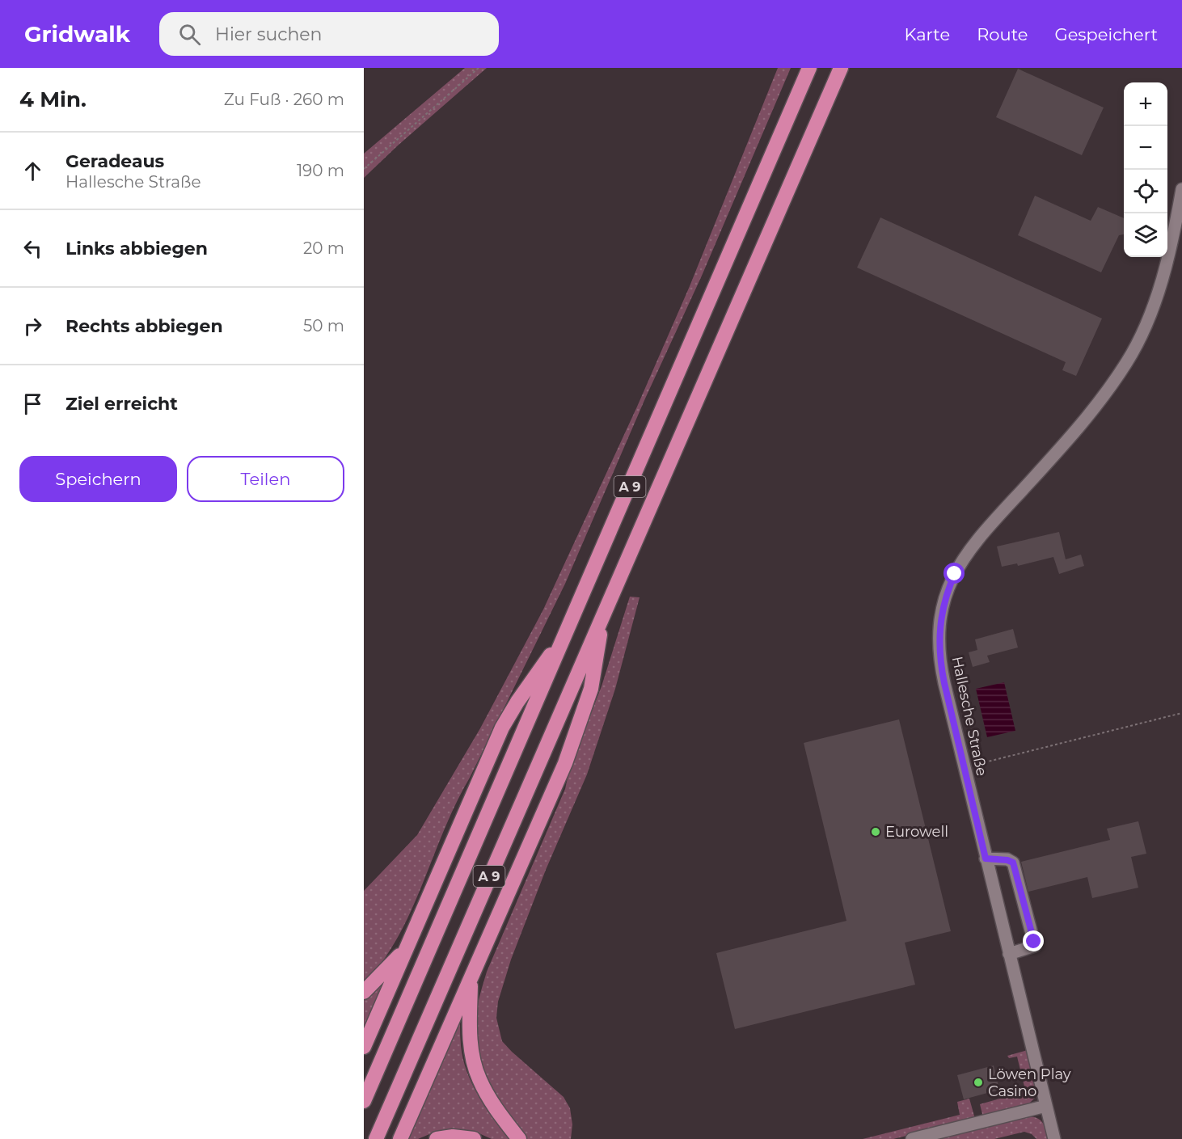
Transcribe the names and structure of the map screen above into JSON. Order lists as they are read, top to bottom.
{
  "streets": {
    "highway": ["A 9"],
    "street": ["Hallesche Straße"]
  },
  "places": ["Eurowell", "Löwen Play Casino"],
  "page": {
    "header": "Gridwalk",
    "search": "Hier suchen",
    "nav": ["Karte", "Route", "Gespeichert"],
    "heading": ["4 Min.", "Zu Fuß · 260 m"],
    "map_buttons": ["+", "−"],
    "list": [
      ["Geradeaus", "Hallesche Straße", "190 m"],
      ["Links abbiegen", "20 m"],
      ["Rechts abbiegen", "50 m"],
      "Ziel erreicht"
    ],
    "buttons": ["Speichern", "Teilen"]
  }
}
